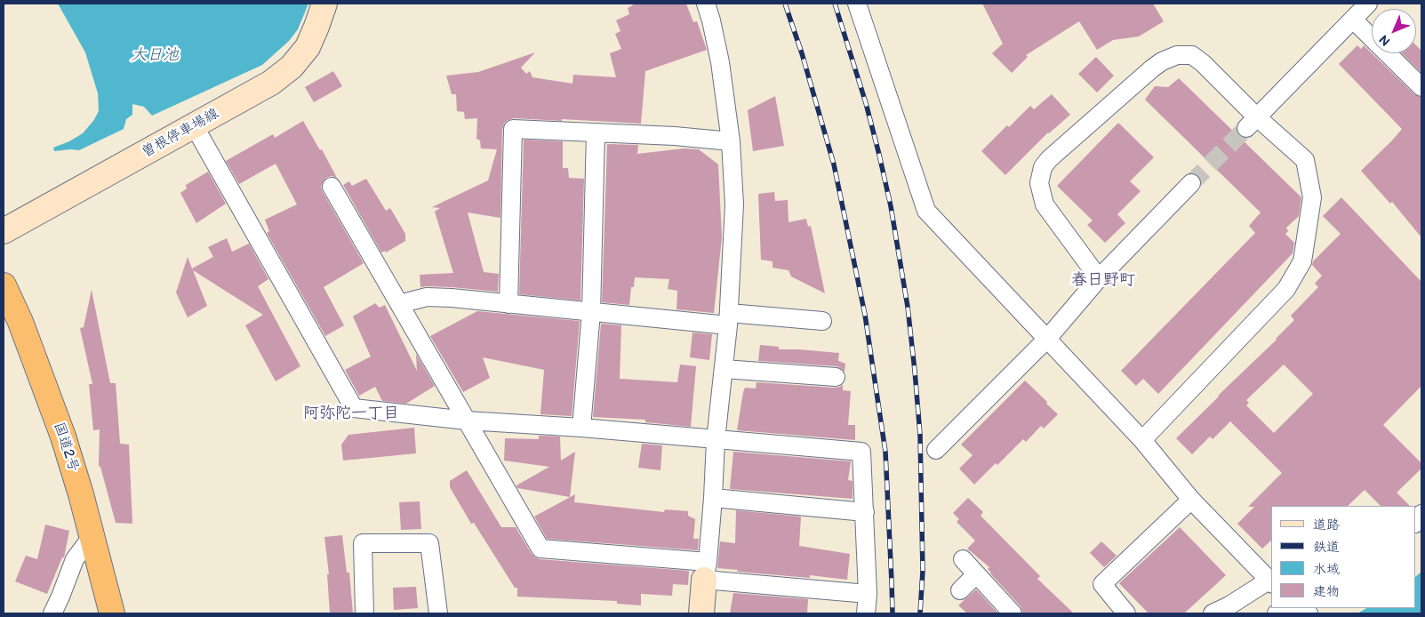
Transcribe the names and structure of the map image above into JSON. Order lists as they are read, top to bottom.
{
  "streets": {
    "highway": ["国道2号"],
    "main road": ["曽根停車場線"]
  },
  "districts": ["春日野町", "阿弥陀一丁目"],
  "water": ["大日池"],
  "legend": [
    "道路",
    "鉄道",
    "水域",
    "建物"
  ],
  "north": "bottom left"
}
